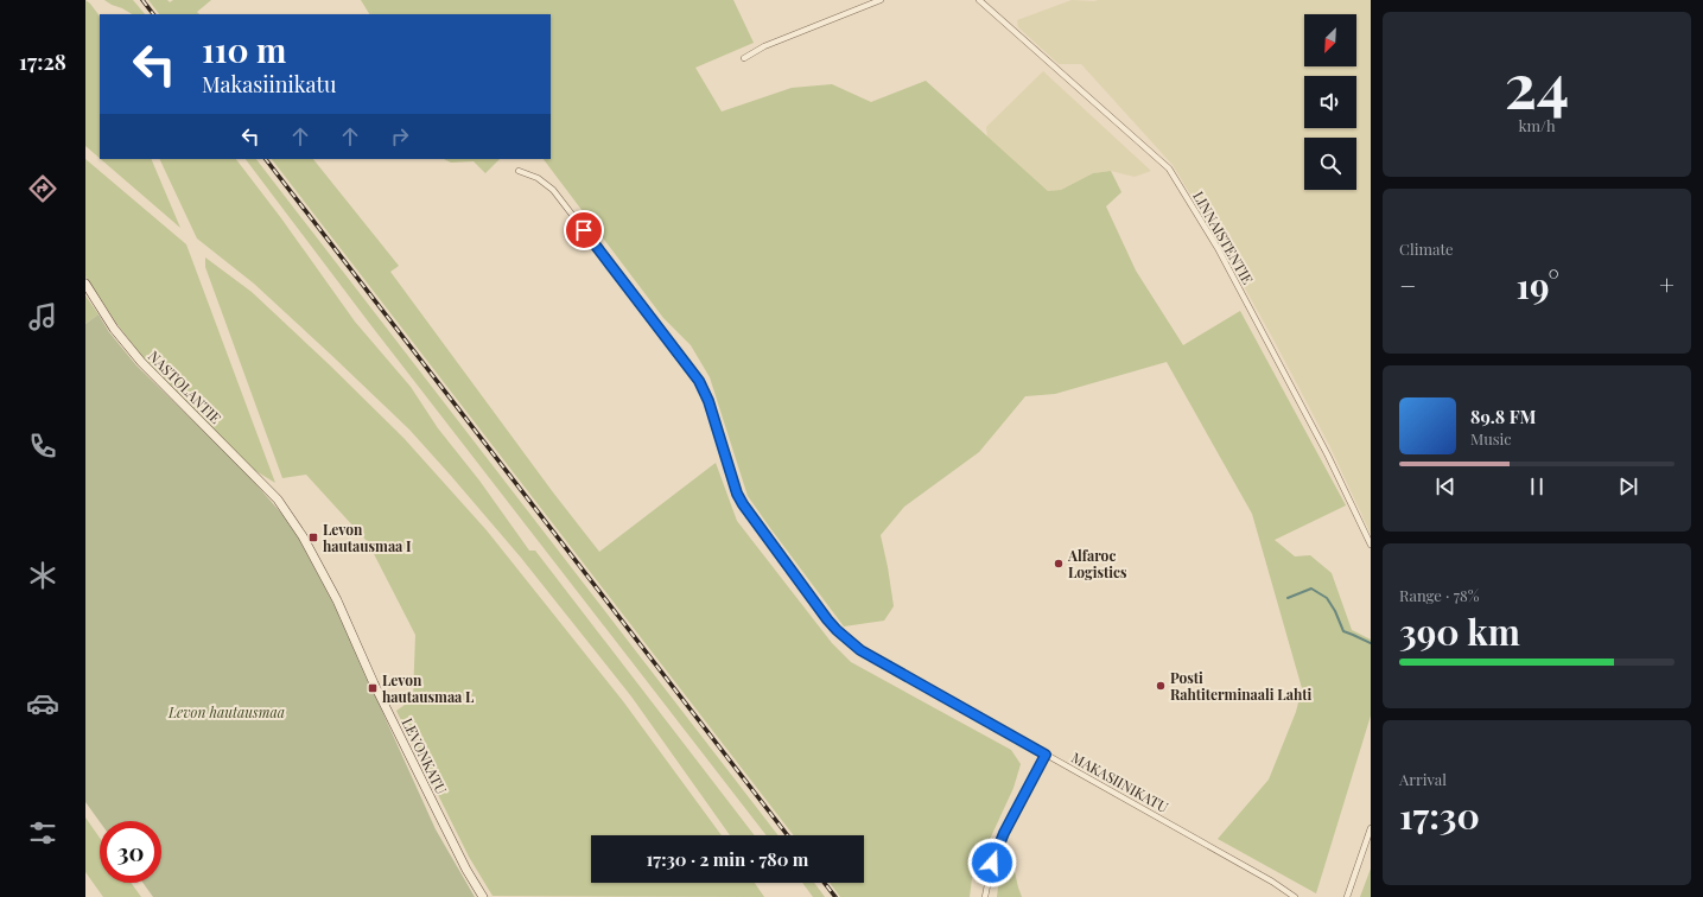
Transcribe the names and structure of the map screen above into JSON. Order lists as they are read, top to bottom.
{
  "streets": {
    "main road": ["NASTOLANTIE", "LEVONKATU"],
    "street": ["LINNAISTENTIE", "MAKASIINIKATU"]
  },
  "crossings": [
    ["NASTOLANTIE", "LEVONKATU"]
  ],
  "parks": ["Levon hautausmaa"],
  "places": {
    "transit": ["Levon hautausmaa I", "Levon hautausmaa L"],
    "other": ["Alfaroc Logistics", "Posti Rahtiterminaali Lahti"]
  },
  "north": "bottom left",
  "page": {
    "tabs": "17:28",
    "tile": [
      ["24", "km/h"],
      "Climate",
      ["Range · 78%", "390 km"],
      ["Arrival", "17:30"]
    ],
    "turn": ["110 m", "Makasiinikatu"],
    "heat": ["−", "19°", "+"],
    "song": ["89.8 FM", "Music"],
    "limit": "30",
    "trip": "17:30 · 2 min · 780 m"
  }
}
